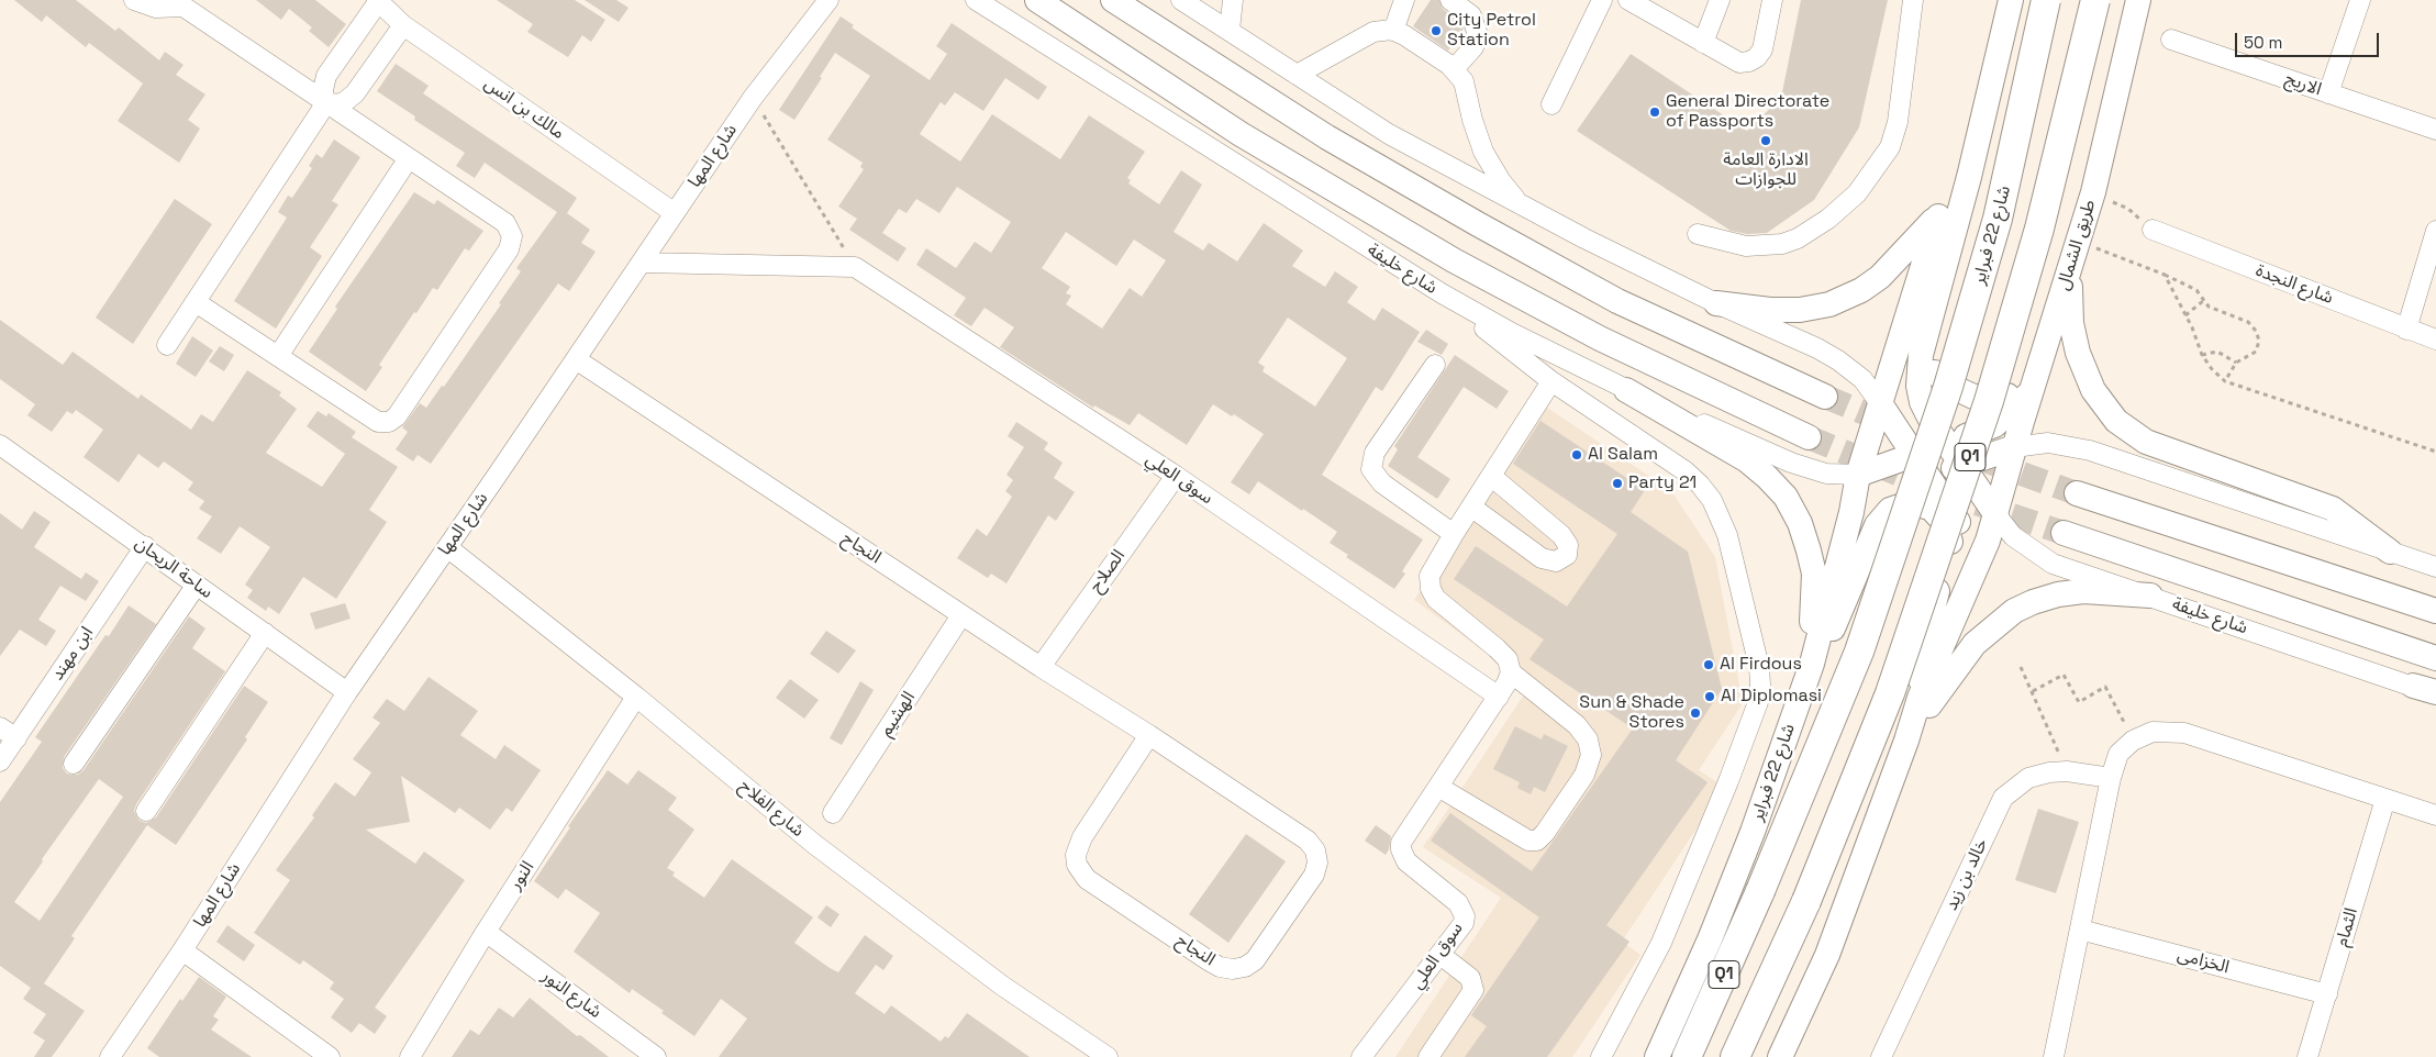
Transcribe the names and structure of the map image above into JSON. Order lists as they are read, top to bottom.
{
  "streets": {
    "highway": ["شارع 22 فبراير", "Q1"],
    "main road": ["طريق الشمال", "شارع خليفة"],
    "street": [
      "الاريج",
      "مالك بن انس",
      "شارع المها",
      "شارع النجدة",
      "سوق العلي",
      "النجاح",
      "ساحة الريحان",
      "الصلاح",
      "ابن مهند",
      "الهشيم",
      "شارع الفلاح",
      "خالد بن زيد",
      "النور",
      "الثمام",
      "الخزامى",
      "شارع النور"
    ]
  },
  "crossings": [
    ["مالك بن انس", "شارع المها"],
    ["شارع المها", "النجاح"],
    ["شارع المها", "ساحة الريحان"],
    ["شارع المها", "شارع الفلاح"],
    ["شارع 22 فبراير", "طريق الشمال"],
    ["شارع 22 فبراير", "شارع خليفة"],
    ["طريق الشمال", "شارع خليفة"],
    ["سوق العلي", "الصلاح"],
    ["النجاح", "الصلاح"],
    ["النجاح", "الهشيم"],
    ["ساحة الريحان", "ابن مهند"],
    ["شارع الفلاح", "النور"],
    ["النور", "شارع النور"],
    ["الثمام", "الخزامى"]
  ],
  "places": [
    "City Petrol Station",
    "General Directorate of Passports",
    "الادارة العامة للجوازات",
    "Al Salam",
    "Party 21",
    "Al Firdous",
    "Al Diplomasi",
    "Sun & Shade Stores"
  ],
  "scale_bar": "50 m"
}
